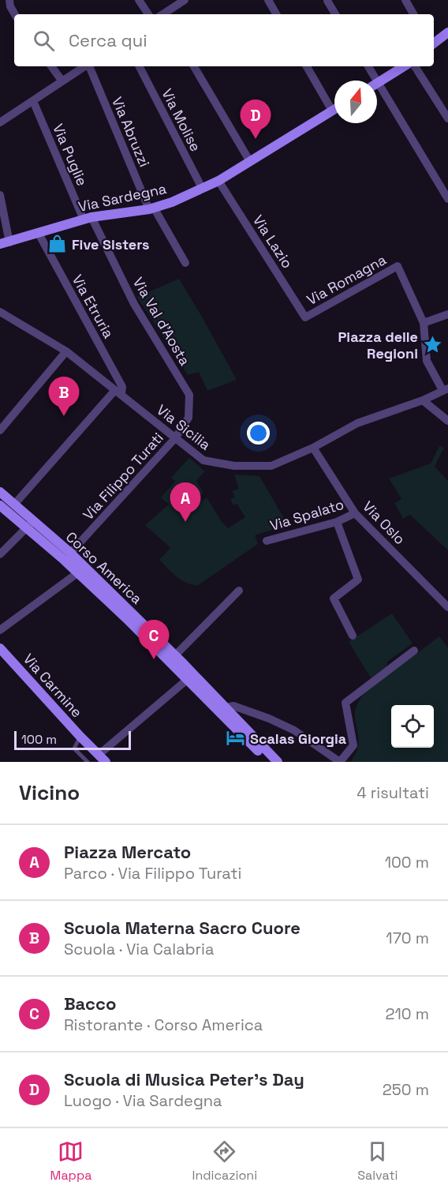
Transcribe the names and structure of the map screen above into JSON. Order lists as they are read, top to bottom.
{
  "streets": {
    "street": [
      "Via Molise",
      "Via Abruzzi",
      "Via Puglie",
      "Via Sardegna",
      "Via Lazio",
      "Via Romagna",
      "Via Etruria",
      "Via Val d'Aosta",
      "Via Sicilia",
      "Via Filippo Turati",
      "Via Spalato",
      "Via Oslo",
      "Corso America",
      "Via Carmine"
    ]
  },
  "crossings": [
    ["Via Molise", "Via Sardegna"],
    ["Via Abruzzi", "Via Sardegna"],
    ["Via Puglie", "Via Sardegna"],
    ["Via Puglie", "Via Val d'Aosta"],
    ["Via Sardegna", "Via Lazio"],
    ["Via Sardegna", "Via Etruria"],
    ["Via Sardegna", "Via Val d'Aosta"],
    ["Via Lazio", "Via Romagna"],
    ["Via Etruria", "Via Sicilia"],
    ["Via Val d'Aosta", "Via Sicilia"],
    ["Via Val d'Aosta", "Via Filippo Turati"],
    ["Via Sicilia", "Via Filippo Turati"],
    ["Via Sicilia", "Via Oslo"],
    ["Via Filippo Turati", "Corso America"],
    ["Via Spalato", "Via Oslo"]
  ],
  "places": {
    "shop": ["Five Sisters"],
    "place": ["Piazza delle Regioni"],
    "hotel": ["Scalas Giorgia"]
  },
  "scale_bar": "100 m",
  "north": "top",
  "page": {
    "search": "Cerca qui",
    "pins": [
      "D",
      "B",
      "A",
      "C"
    ],
    "scale": "100 m",
    "heading": ["Vicino", "4 risultati"],
    "list": [
      {
        "mark": "A",
        "name": "Piazza Mercato",
        "note": "Parco · Via Filippo Turati",
        "value": "100 m"
      },
      {
        "mark": "B",
        "name": "Scuola Materna Sacro Cuore",
        "note": "Scuola · Via Calabria",
        "value": "170 m"
      },
      {
        "mark": "C",
        "name": "Bacco",
        "note": "Ristorante · Corso America",
        "value": "210 m"
      },
      {
        "mark": "D",
        "name": "Scuola di Musica Peter's Day",
        "note": "Luogo · Via Sardegna",
        "value": "250 m"
      }
    ],
    "nav": ["Mappa", "Indicazioni", "Salvati"]
  }
}
